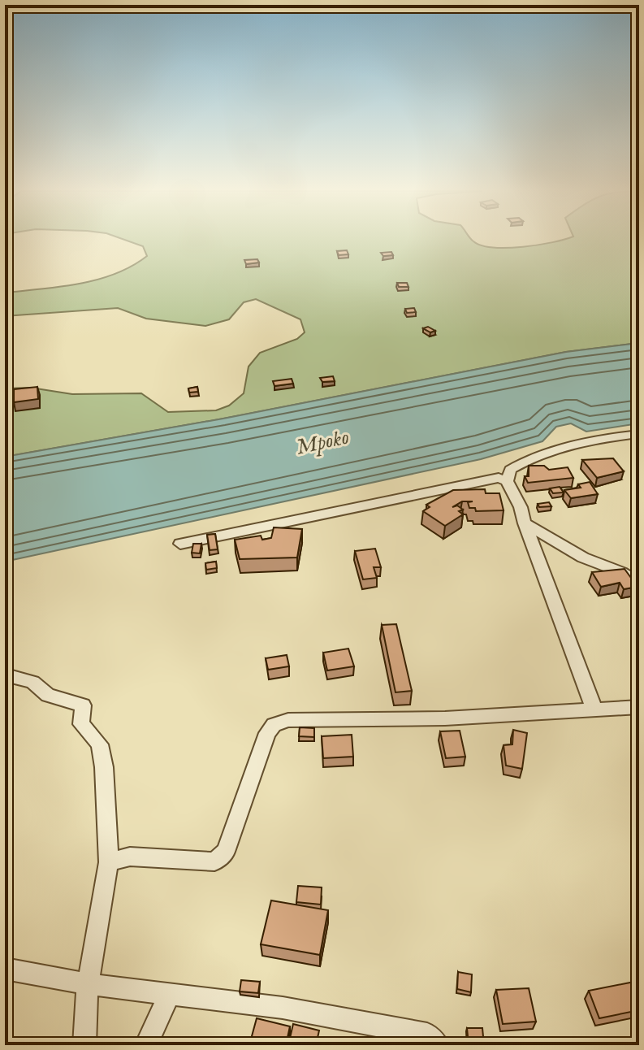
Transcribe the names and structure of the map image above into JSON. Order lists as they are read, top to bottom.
{
  "water": ["Mpoko"]
}
